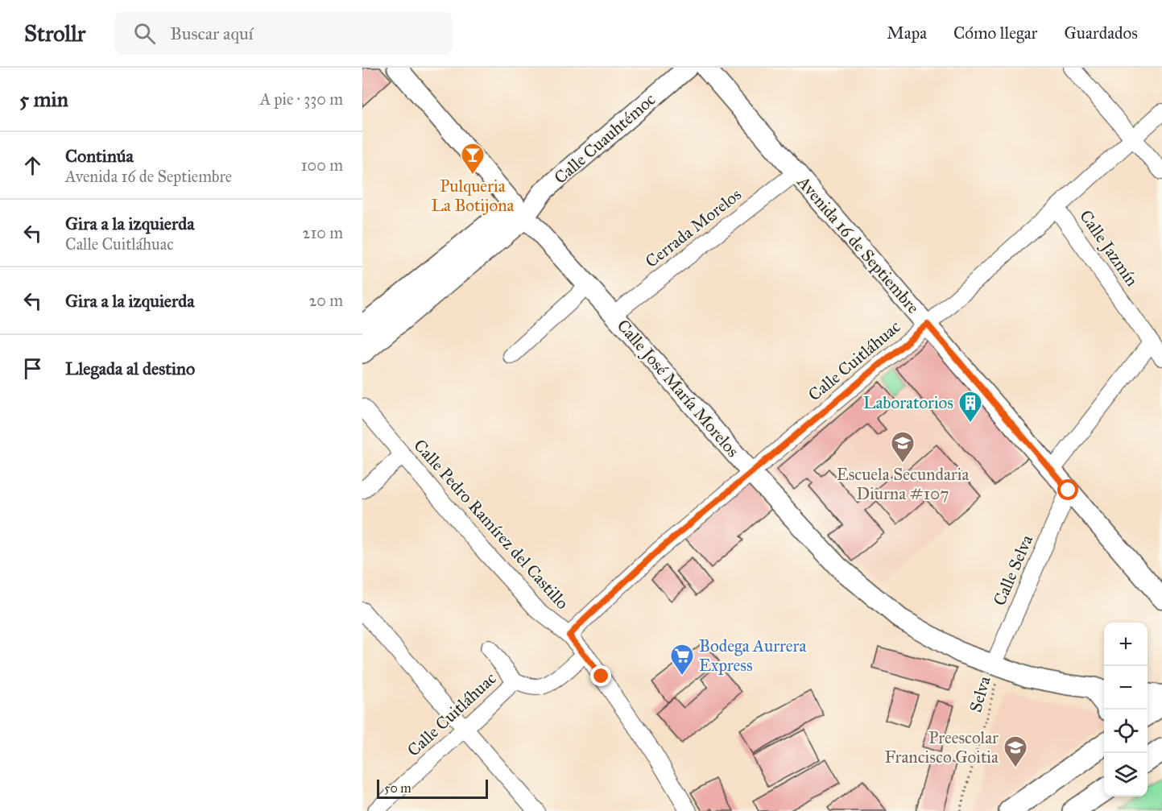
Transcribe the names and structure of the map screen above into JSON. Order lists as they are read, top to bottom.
{
  "streets": {
    "street": [
      "Calle Cuauhtémoc",
      "Cerrada Morelos",
      "Avenida 16 de Septiembre",
      "Calle Jazmín",
      "Calle Cuitláhuac",
      "Calle José María Morelos",
      "Calle Pedro Ramírez del Castillo",
      "Calle Selva"
    ],
    "path": ["Selva"]
  },
  "crossings": [
    ["Calle Cuauhtémoc", "Calle José María Morelos"],
    ["Cerrada Morelos", "Avenida 16 de Septiembre"],
    ["Cerrada Morelos", "Calle José María Morelos"],
    ["Avenida 16 de Septiembre", "Calle Cuitláhuac"],
    ["Avenida 16 de Septiembre", "Calle Selva"],
    ["Calle Jazmín", "Calle Cuitláhuac"],
    ["Calle Cuitláhuac", "Calle José María Morelos"],
    ["Calle Cuitláhuac", "Calle Pedro Ramírez del Castillo"],
    ["Calle José María Morelos", "Calle Selva"],
    ["Calle José María Morelos", "Selva"],
    ["Calle Selva", "Selva"]
  ],
  "places": {
    "bar": ["Pulqueria La Botijona"],
    "building": ["Laboratorios"],
    "school or university": ["Escuela Secundaria Diurna #107", "Preescolar Francisco Goitia"],
    "supermarket": ["Bodega Aurrera Express"]
  },
  "scale_bar": "50 m",
  "page": {
    "header": "Strollr",
    "search": "Buscar aquí",
    "nav": ["Mapa", "Cómo llegar", "Guardados"],
    "heading": ["5 min", "A pie · 330 m"],
    "list": [
      ["Continúa", "Avenida 16 de Septiembre", "100 m"],
      ["Gira a la izquierda", "Calle Cuitláhuac", "210 m"],
      ["Gira a la izquierda", "20 m"],
      "Llegada al destino"
    ],
    "map_buttons": ["+", "−"],
    "scale": "50 m"
  }
}
